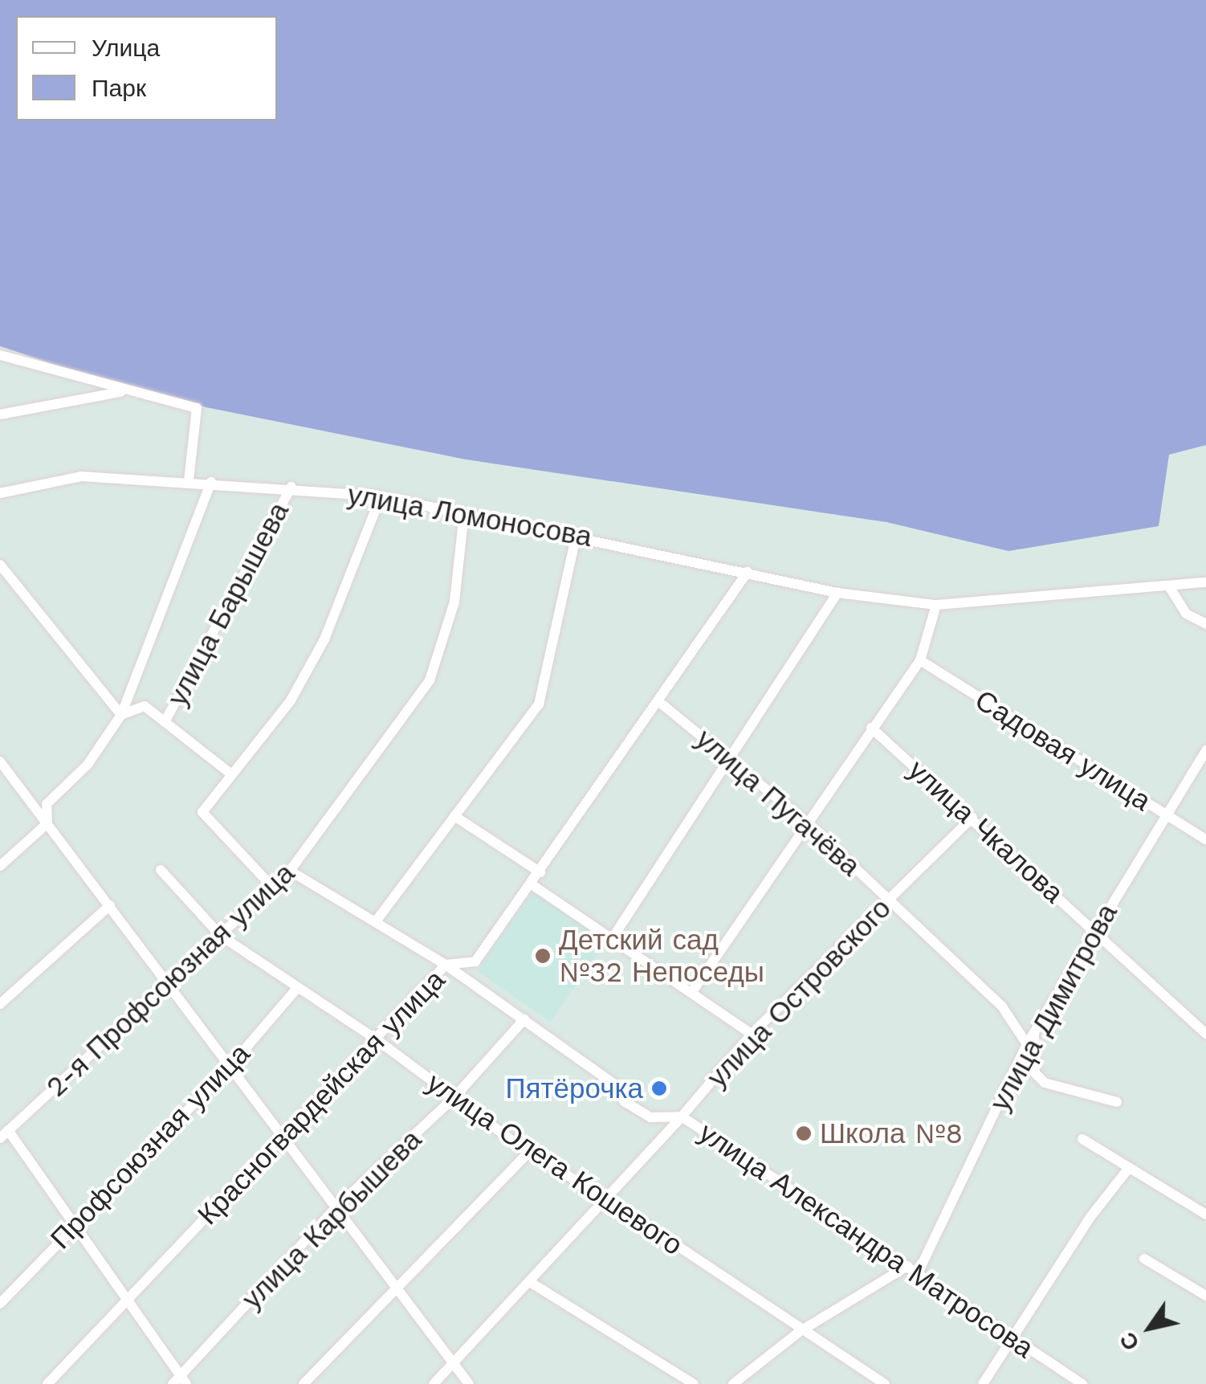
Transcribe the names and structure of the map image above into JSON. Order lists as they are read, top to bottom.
{
  "streets": {
    "street": [
      "улица Ломоносова",
      "улица Барышева",
      "Садовая улица",
      "улица Пугачёва",
      "улица Чкалова",
      "2-я Профсоюзная улица",
      "улица Островского",
      "улица Димитрова",
      "Красногвардейская улица",
      "Профсоюзная улица",
      "улица Олега Кошевого",
      "улица Карбышева",
      "улица Александра Матросова"
    ]
  },
  "crossings": [
    ["улица Ломоносова", "улица Барышева"],
    ["улица Ломоносова", "2-я Профсоюзная улица"],
    ["улица Ломоносова", "Красногвардейская улица"],
    ["Садовая улица", "улица Димитрова"],
    ["улица Пугачёва", "улица Островского"],
    ["улица Пугачёва", "улица Димитрова"],
    ["улица Пугачёва", "Красногвардейская улица"],
    ["улица Чкалова", "улица Островского"],
    ["улица Чкалова", "улица Димитрова"],
    ["2-я Профсоюзная улица", "улица Олега Кошевого"],
    ["2-я Профсоюзная улица", "улица Александра Матросова"],
    ["улица Островского", "улица Олега Кошевого"],
    ["улица Островского", "улица Александра Матросова"],
    ["улица Димитрова", "улица Александра Матросова"],
    ["Красногвардейская улица", "улица Олега Кошевого"],
    ["Красногвардейская улица", "улица Александра Матросова"],
    ["Профсоюзная улица", "улица Олега Кошевого"],
    ["улица Олега Кошевого", "улица Карбышева"],
    ["улица Карбышева", "улица Александра Матросова"]
  ],
  "places": ["Детский сад №32 Непоседы", "Пятёрочка", "Школа №8"],
  "legend": ["Улица", "Парк"],
  "north": "bottom left"
}
